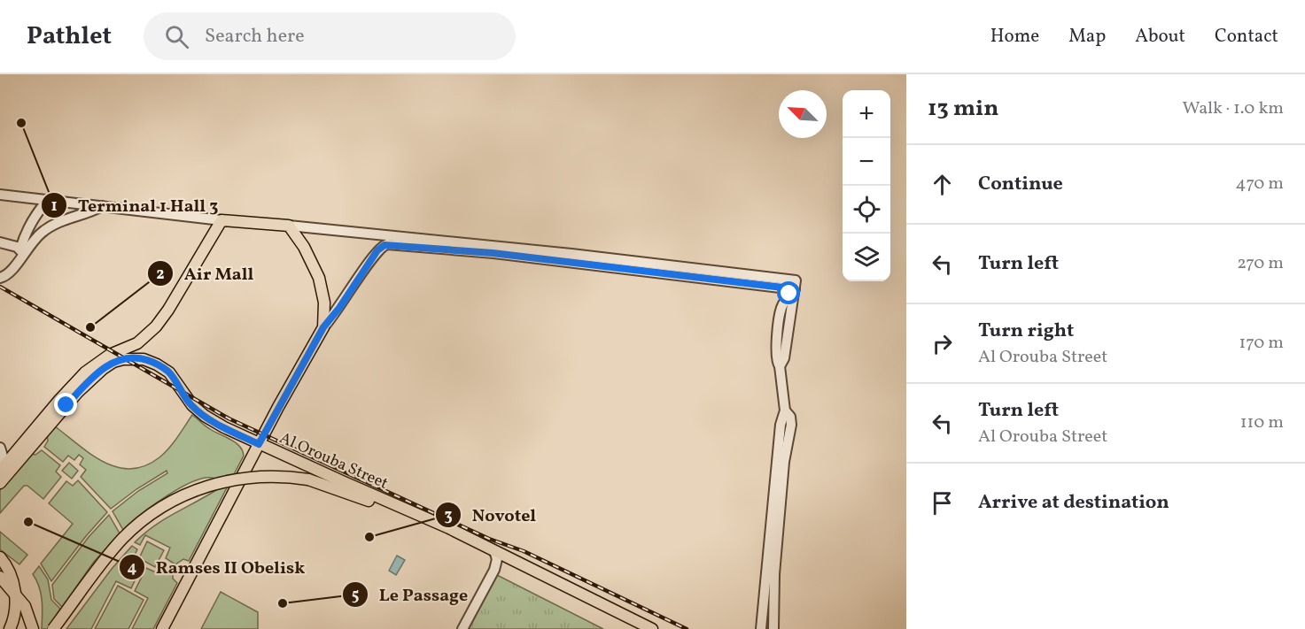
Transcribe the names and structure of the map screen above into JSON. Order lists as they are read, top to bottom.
{
  "streets": {
    "main road": ["Al Orouba Street"]
  },
  "places": [
    "Terminal 1 Hall 3",
    "Air Mall",
    "Ramses II Obelisk",
    "Novotel",
    "Le Passage"
  ],
  "north": "top left",
  "page": {
    "header": "Pathlet",
    "search": "Search here",
    "nav": [
      "Home",
      "Map",
      "About",
      "Contact"
    ],
    "heading": ["13 min", "Walk · 1.0 km"],
    "map_buttons": ["+", "−"],
    "list": [
      ["Continue", "470 m"],
      ["Turn left", "270 m"],
      ["Turn right", "Al Orouba Street", "170 m"],
      ["Turn left", "Al Orouba Street", "110 m"],
      "Arrive at destination"
    ]
  }
}
